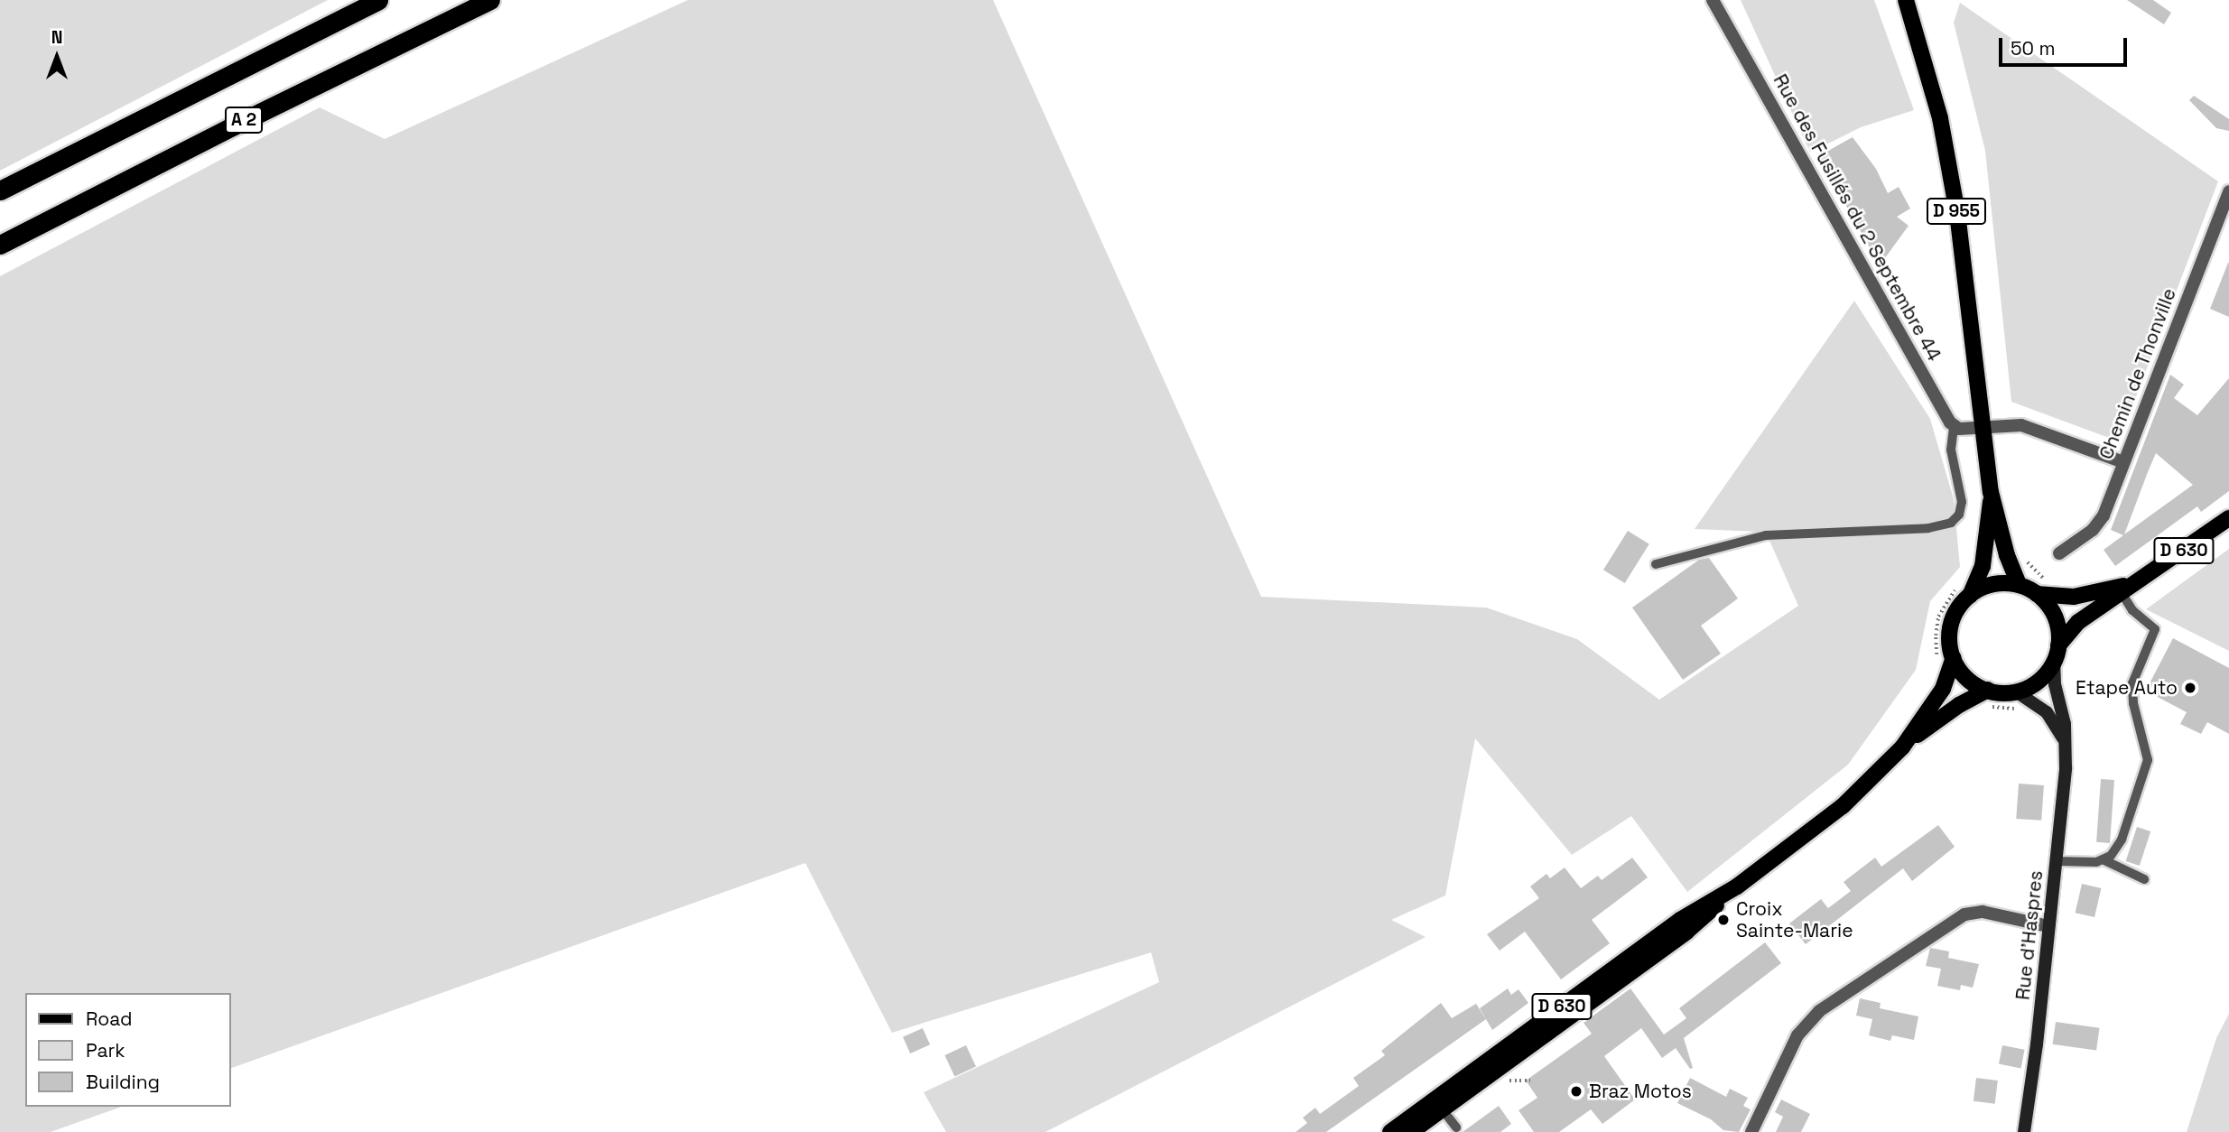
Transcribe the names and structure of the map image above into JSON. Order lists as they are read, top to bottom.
{
  "streets": {
    "highway": ["A 2"],
    "main road": ["D 955", "D 630", "Rue d'Haspres"],
    "street": ["Rue des Fusillés du 2 Septembre 44", "Chemin de Thonville"]
  },
  "crossings": [
    ["D 955", "D 630"],
    ["D 955", "Rue d'Haspres"],
    ["D 630", "Rue d'Haspres"]
  ],
  "places": ["Etape Auto", "Croix Sainte-Marie", "Braz Motos"],
  "legend": ["Road", "Park", "Building"],
  "scale_bar": "50 m",
  "north": "top"
}
